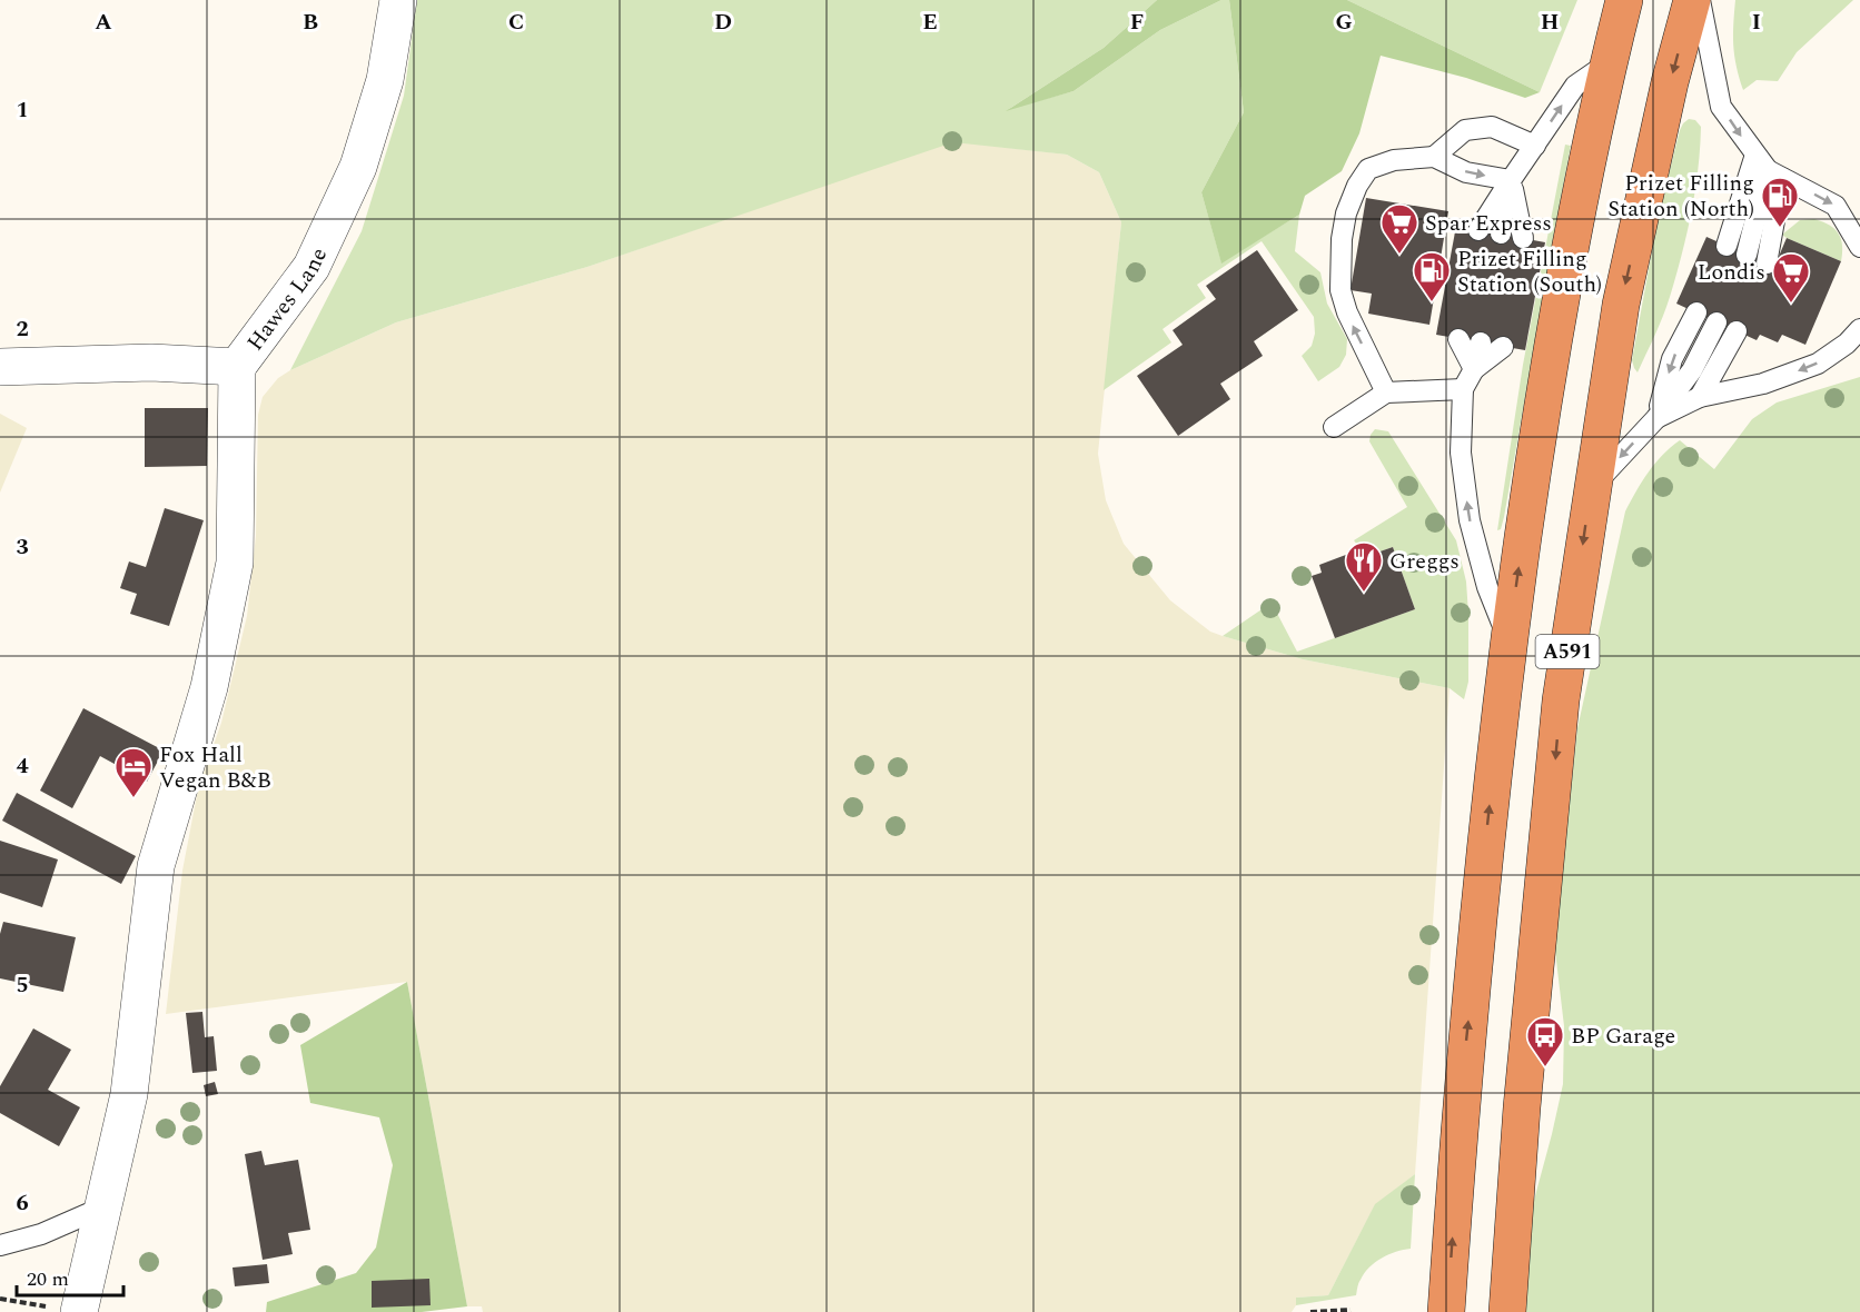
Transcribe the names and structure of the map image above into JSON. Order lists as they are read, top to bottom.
{
  "streets": {
    "highway": ["A591"],
    "street": ["Hawes Lane"]
  },
  "places": {
    "fuel station": ["Prizet Filling Station (North)", "Prizet Filling Station (South)"],
    "supermarket": ["Spar Express", "Londis"],
    "restaurant": ["Greggs"],
    "hotel": ["Fox Hall Vegan B&B"],
    "bus stop": ["BP Garage"]
  },
  "scale_bar": "20 m",
  "grid": {
    "columns": [
      "A",
      "B",
      "C",
      "D",
      "E",
      "F",
      "G",
      "H",
      "I"
    ],
    "rows": [
      "1",
      "2",
      "3",
      "4",
      "5",
      "6"
    ]
  }
}
